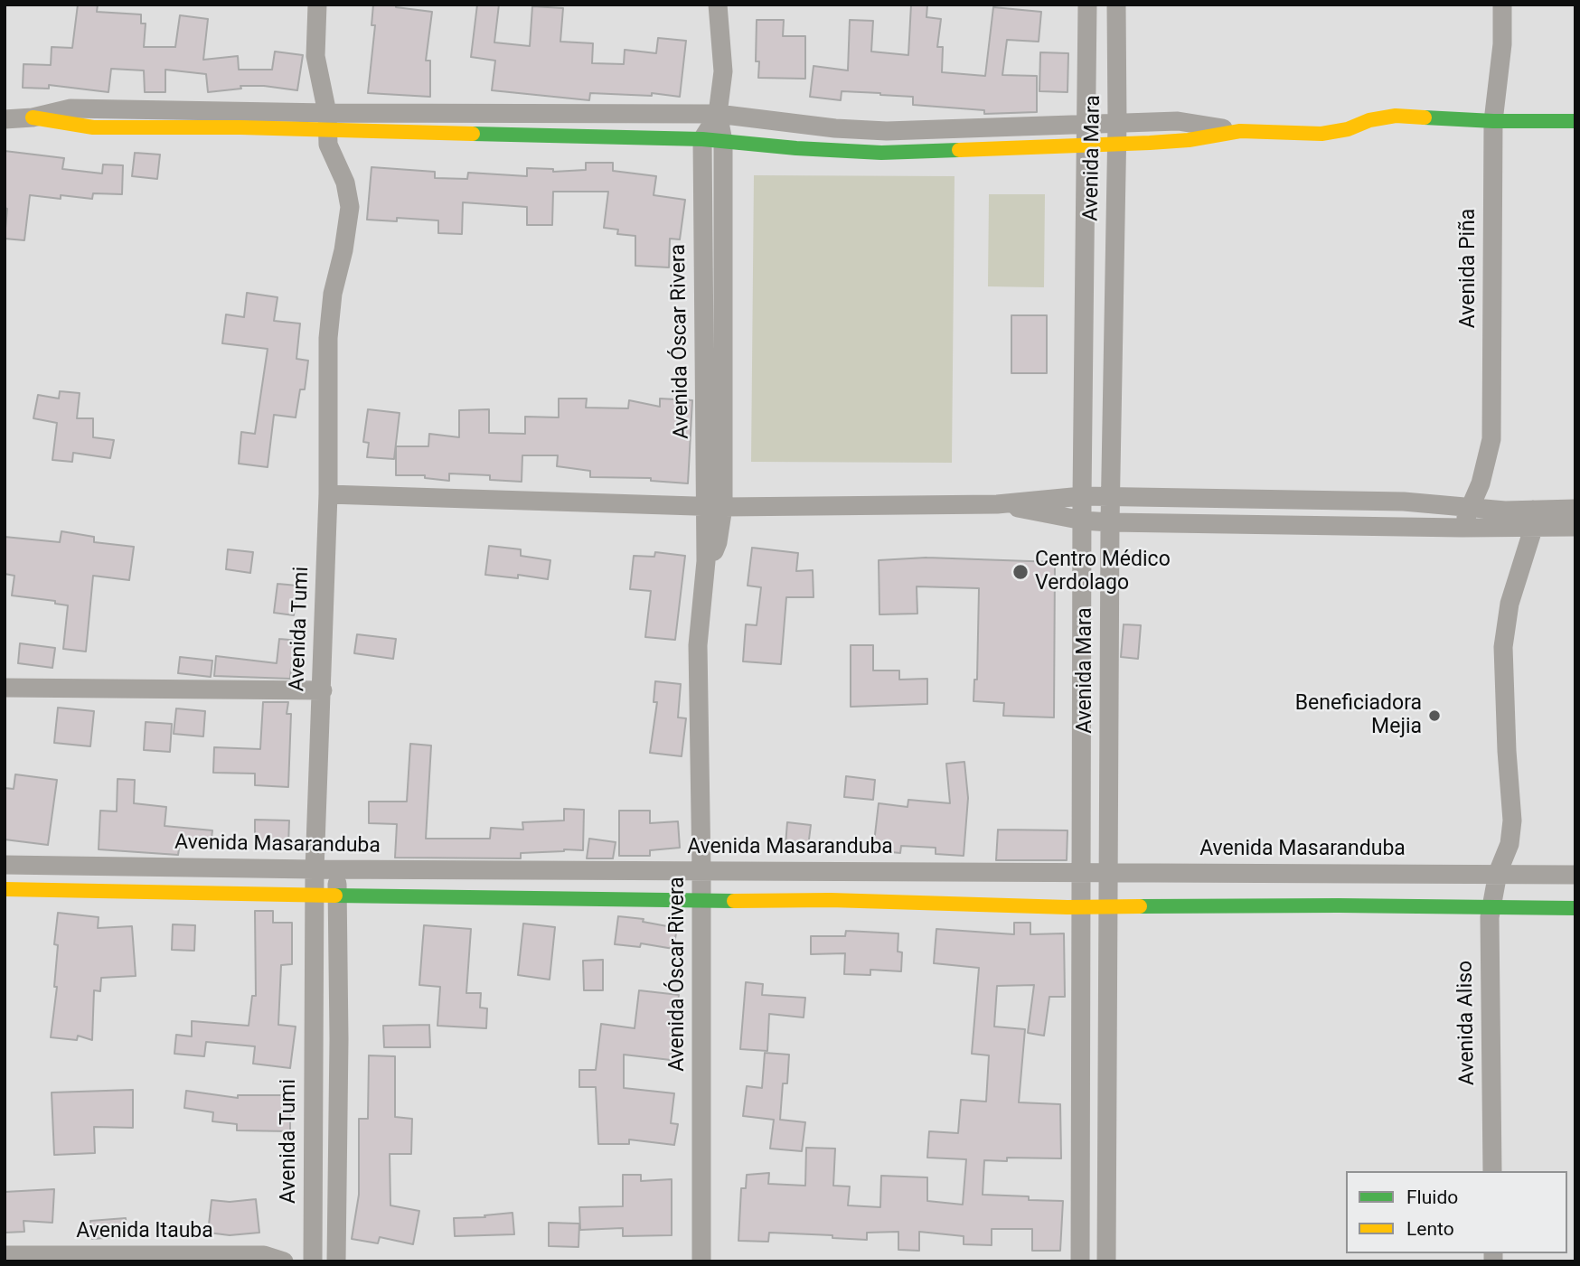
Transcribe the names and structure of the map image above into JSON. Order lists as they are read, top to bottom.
{
  "streets": {
    "street": [
      "Avenida Mara",
      "Avenida Piña",
      "Avenida Óscar Rivera",
      "Avenida Tumi",
      "Avenida Masaranduba",
      "Avenida Aliso",
      "Avenida Itauba"
    ]
  },
  "crossings": [
    ["Avenida Mara", "Avenida Masaranduba"],
    ["Avenida Óscar Rivera", "Avenida Masaranduba"],
    ["Avenida Tumi", "Avenida Masaranduba"],
    ["Avenida Masaranduba", "Avenida Aliso"]
  ],
  "places": ["Centro Médico Verdolago", "Beneficiadora Mejia"],
  "legend": ["Fluido", "Lento"]
}
